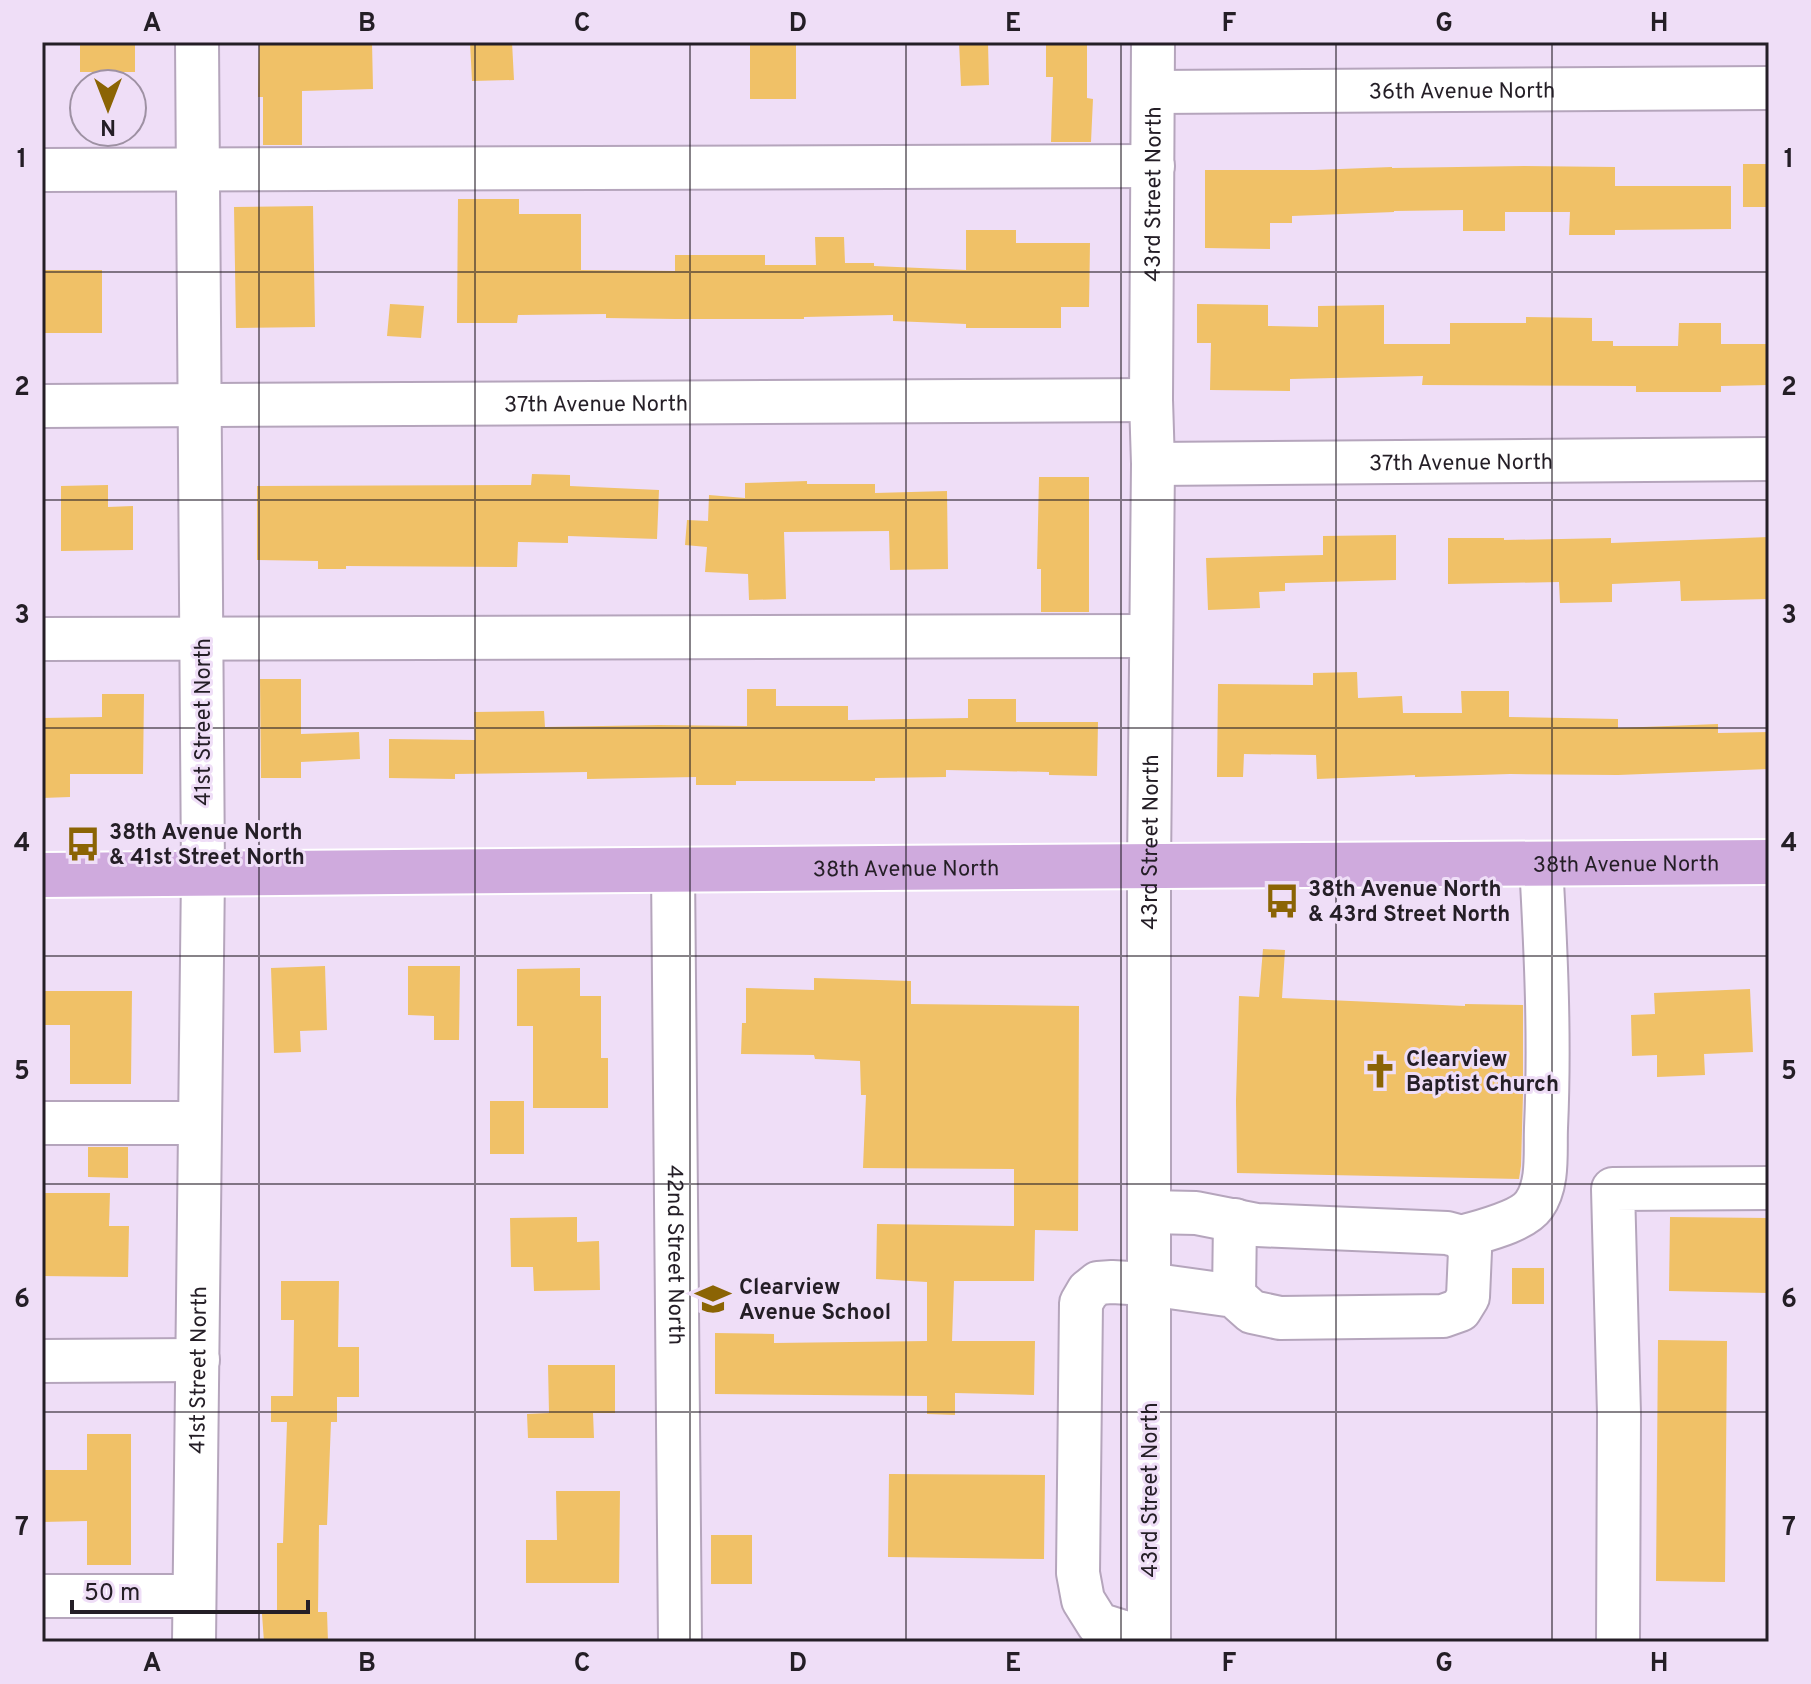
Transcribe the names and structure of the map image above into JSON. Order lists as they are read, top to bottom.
{
  "streets": {
    "main road": ["38th Avenue North"],
    "street": [
      "36th Avenue North",
      "43rd Street North",
      "37th Avenue North",
      "41st Street North",
      "42nd Street North"
    ]
  },
  "crossings": [
    ["36th Avenue North", "43rd Street North"],
    ["43rd Street North", "37th Avenue North"],
    ["43rd Street North", "38th Avenue North"],
    ["37th Avenue North", "41st Street North"],
    ["41st Street North", "38th Avenue North"],
    ["38th Avenue North", "42nd Street North"]
  ],
  "places": {
    "bus stop": ["38th Avenue North & 41st Street North", "38th Avenue North & 43rd Street North"],
    "church": ["Clearview Baptist Church"],
    "school or university": ["Clearview Avenue School"]
  },
  "scale_bar": "50 m",
  "north": "bottom",
  "grid": {
    "columns": [
      "A",
      "B",
      "C",
      "D",
      "E",
      "F",
      "G",
      "H"
    ],
    "rows": [
      "1",
      "2",
      "3",
      "4",
      "5",
      "6",
      "7"
    ]
  }
}
